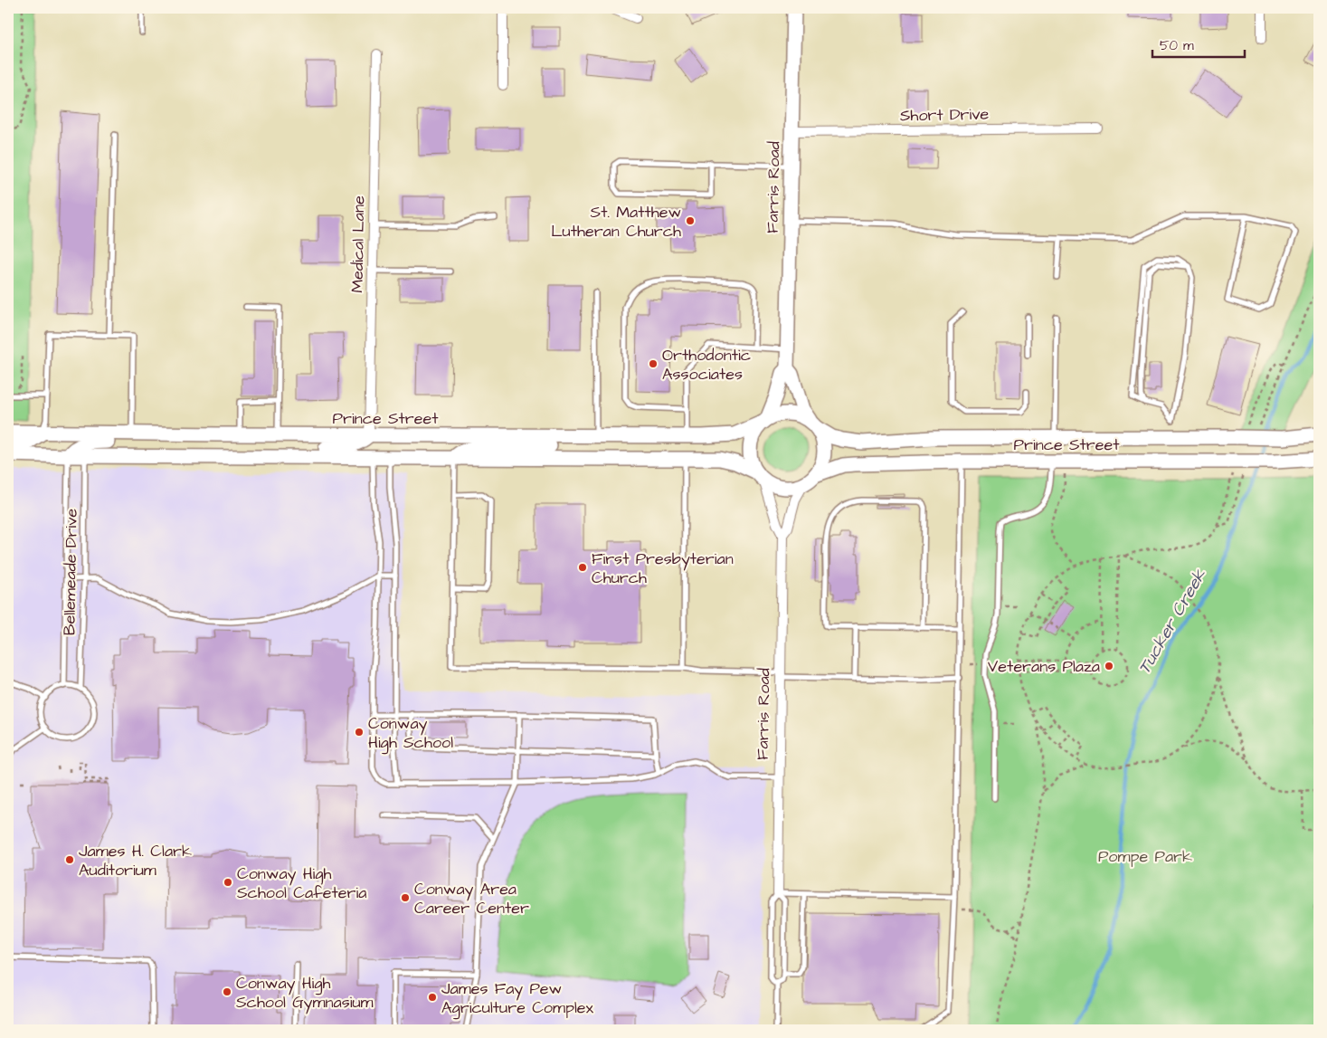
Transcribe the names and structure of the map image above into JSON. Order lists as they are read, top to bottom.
{
  "streets": {
    "main road": ["Farris Road", "Prince Street"],
    "street": ["Short Drive", "Medical Lane"],
    "lane": ["Bellemeade Drive"]
  },
  "crossings": [
    ["Short Drive", "Farris Road"],
    ["Farris Road", "Prince Street"],
    ["Medical Lane", "Prince Street"]
  ],
  "water": ["Tucker Creek"],
  "parks": ["Pompe Park"],
  "places": [
    "St. Matthew Lutheran Church",
    "Orthodontic Associates",
    "First Presbyterian Church",
    "Veterans Plaza",
    "Conway High School",
    "James H. Clark Auditorium",
    "Conway High School Cafeteria",
    "Conway Area Career Center",
    "Conway High School Gymnasium",
    "James Fay Pew Agriculture Complex"
  ],
  "scale_bar": "50 m"
}
